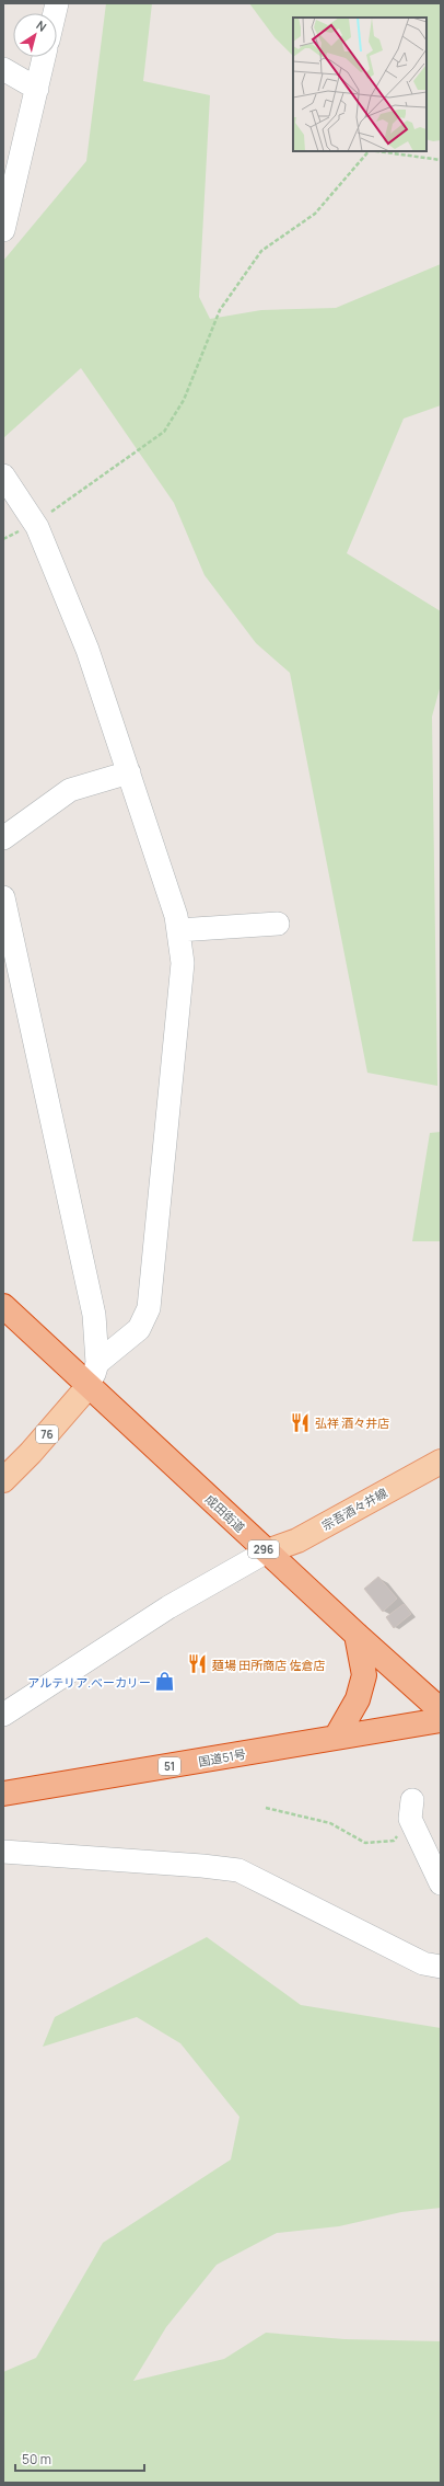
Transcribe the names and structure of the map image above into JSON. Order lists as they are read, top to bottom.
{
  "streets": {
    "highway": [
      "成田街道",
      "296",
      "国道51号",
      "51"
    ],
    "main road": ["76", "宗吾酒々井線"]
  },
  "crossings": [
    ["76", "成田街道"],
    ["宗吾酒々井線", "成田街道"]
  ],
  "places": {
    "restaurant": ["弘祥 酒々井店", "麺場 田所商店 佐倉店"],
    "shop": ["アルテリア.ベーカリー"]
  },
  "scale_bar": "50 m",
  "north": "top right"
}
